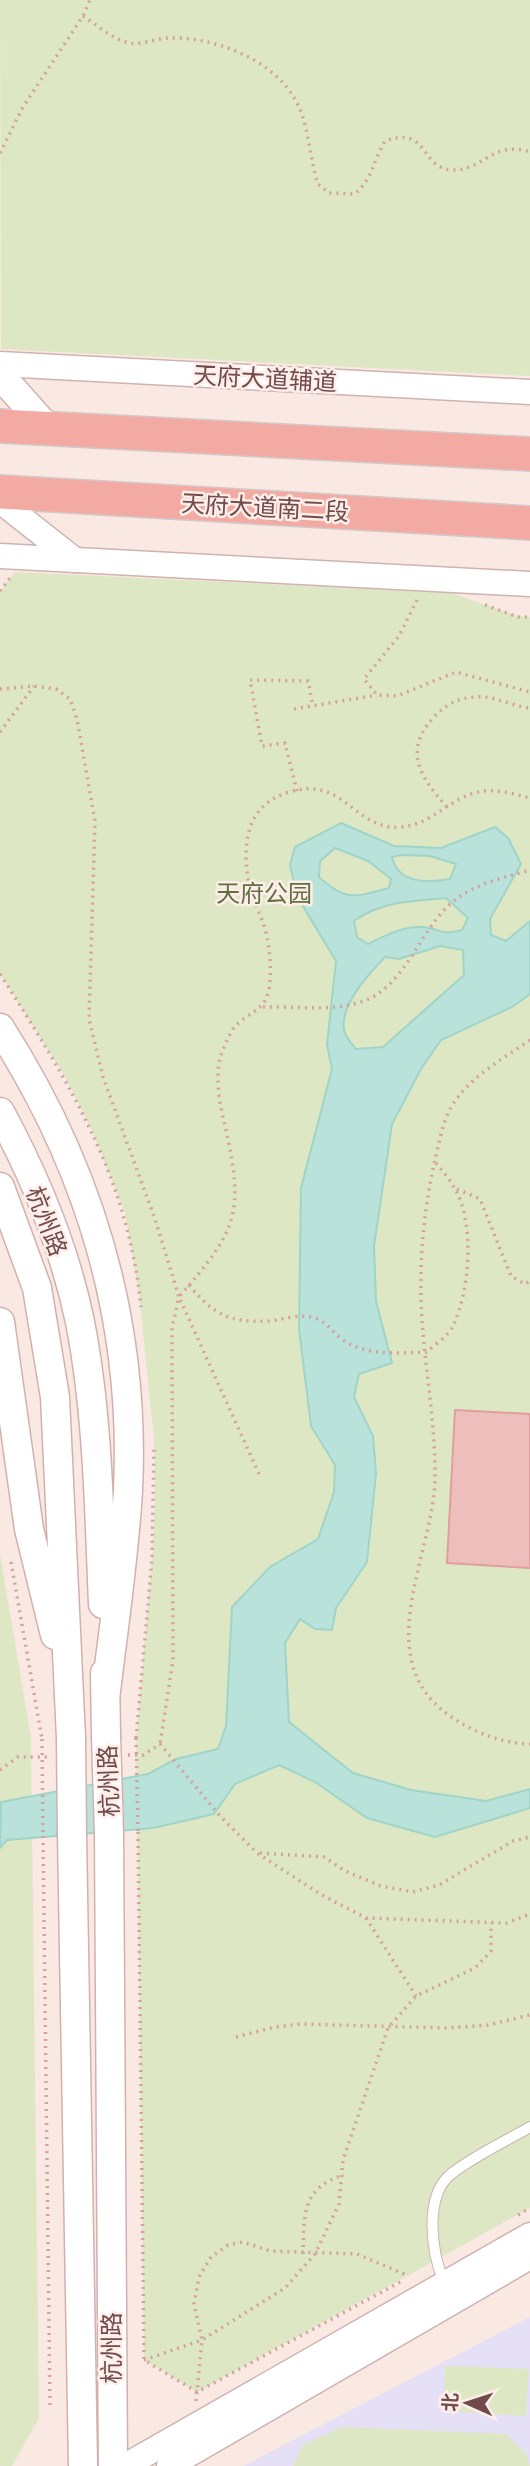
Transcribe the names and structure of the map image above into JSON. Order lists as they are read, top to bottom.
{
  "streets": {
    "highway": ["天府大道南二段"],
    "main road": ["杭州路"],
    "street": ["天府大道辅道"]
  },
  "parks": ["天府公园"],
  "north": "left"
}
